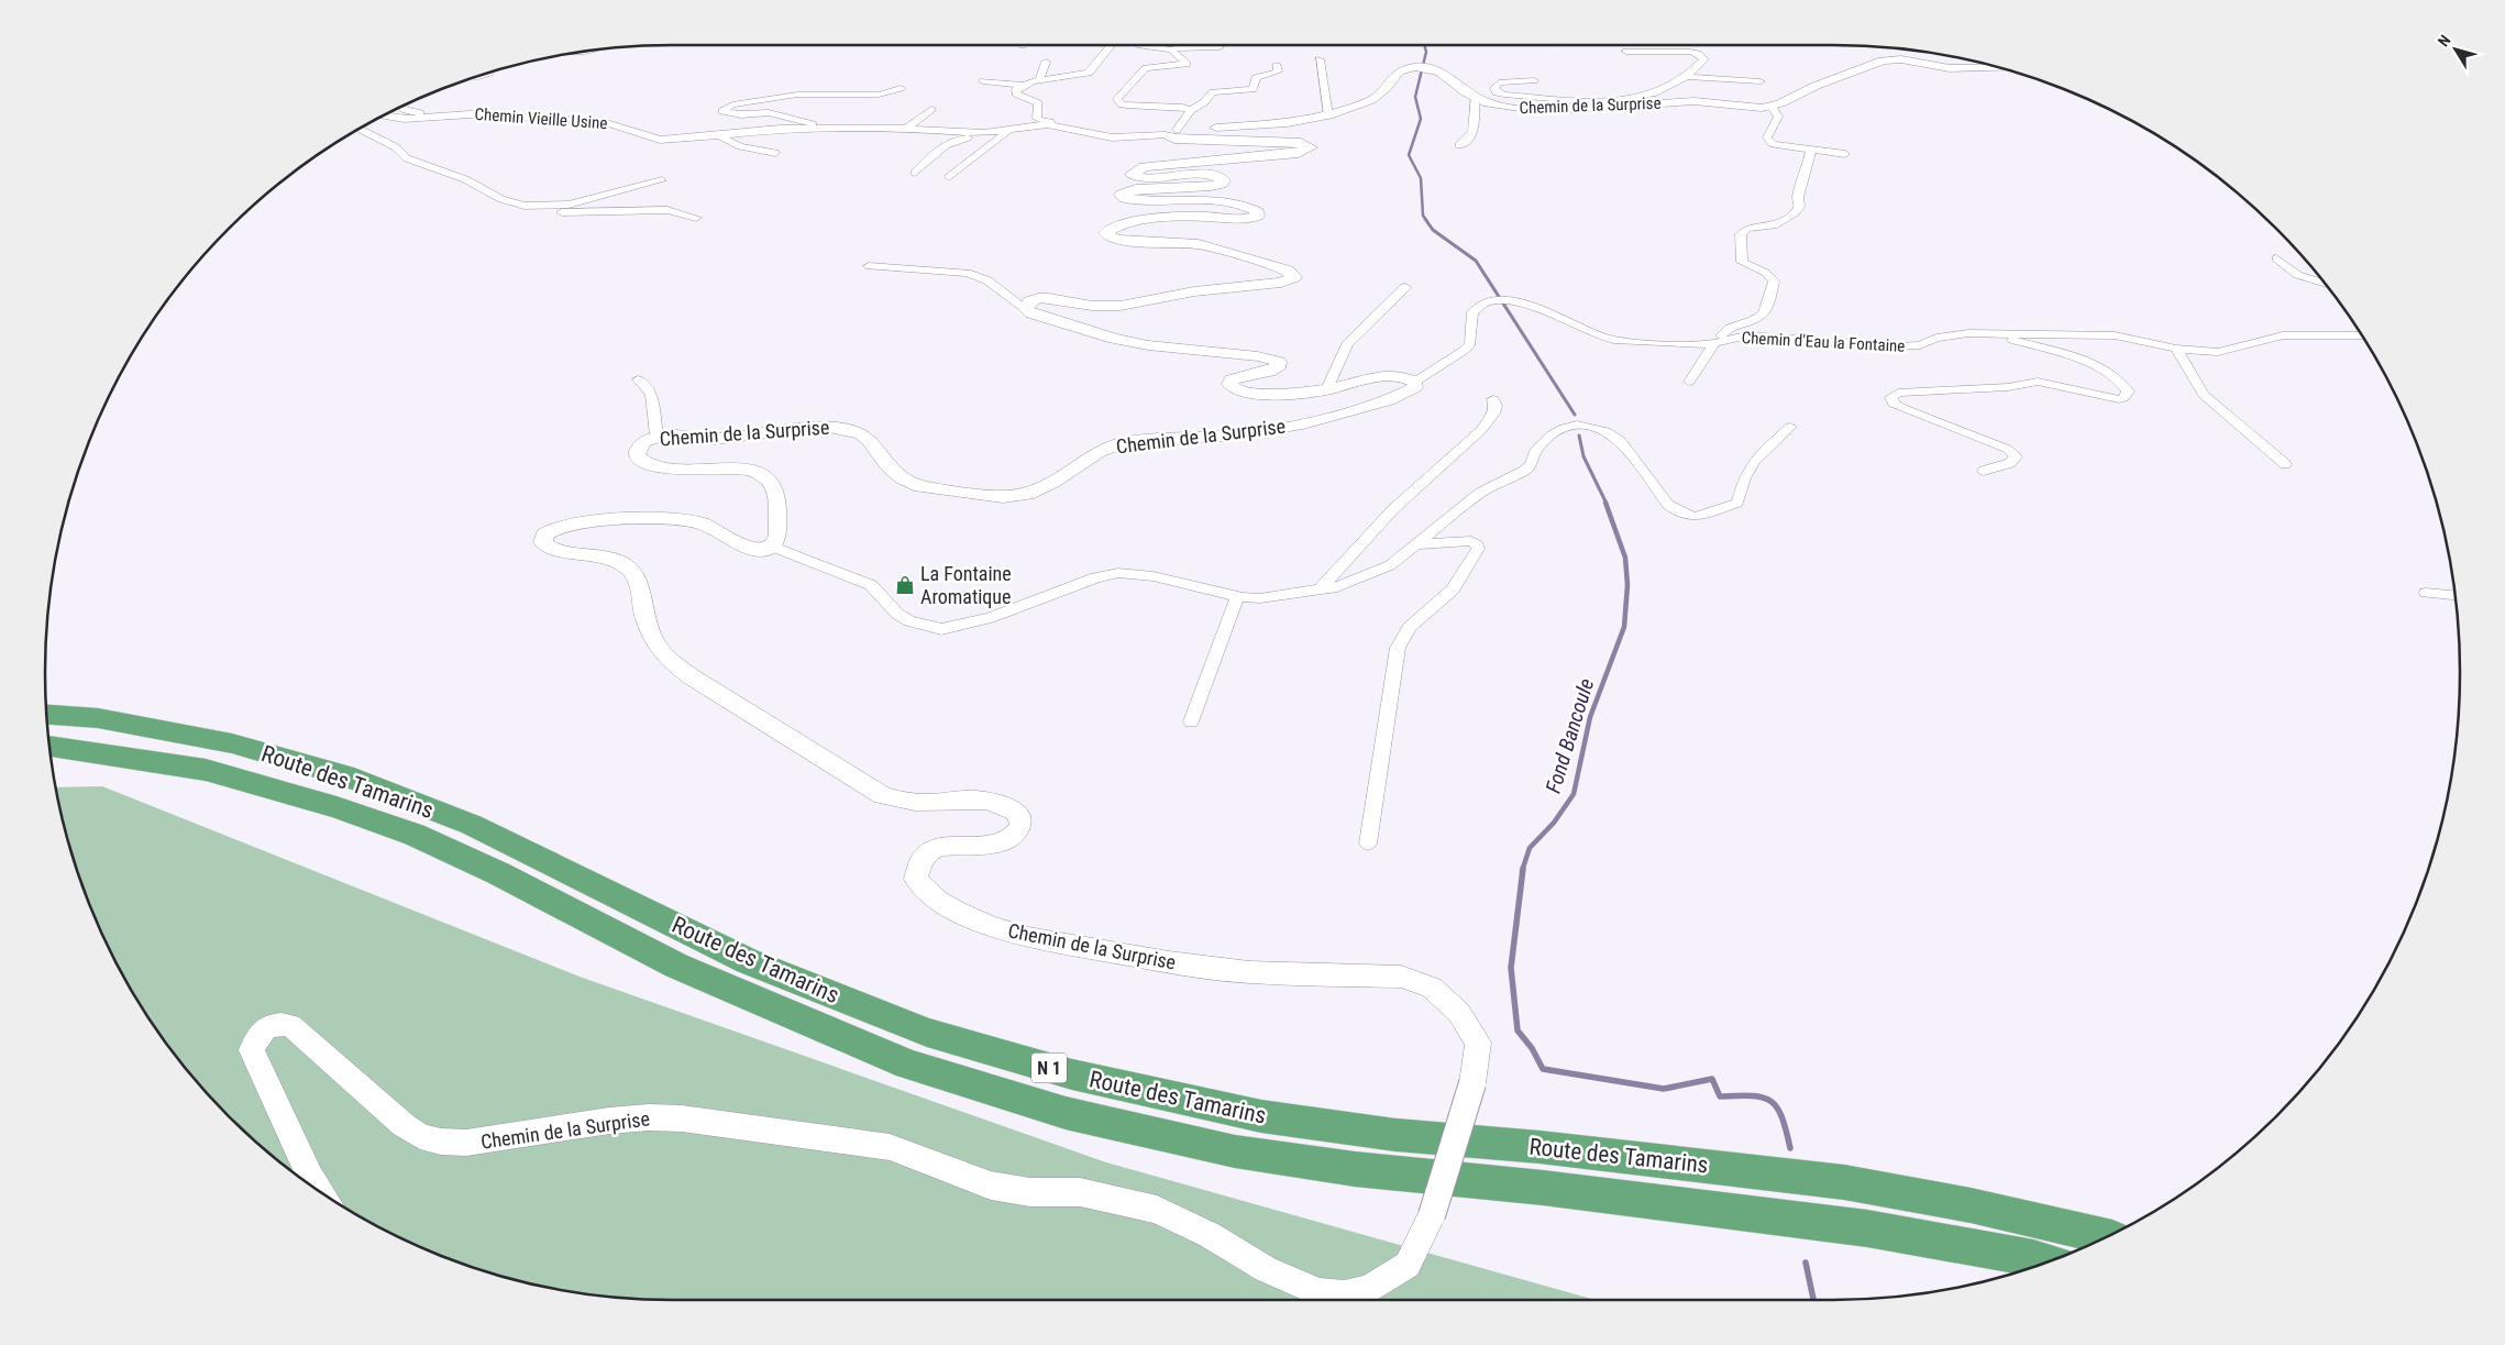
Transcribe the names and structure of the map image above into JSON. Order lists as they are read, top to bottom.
{
  "streets": {
    "highway": ["Route des Tamarins", "N 1"],
    "main road": ["Chemin de la Surprise"],
    "street": ["Chemin Vieille Usine", "Chemin d'Eau la Fontaine"]
  },
  "crossings": [
    ["Chemin de la Surprise", "Chemin Vieille Usine"],
    ["Chemin de la Surprise", "Chemin d'Eau la Fontaine"]
  ],
  "water": ["Fond Bancoule"],
  "places": {
    "shop": ["La Fontaine Aromatique"]
  },
  "north": "top left"
}
